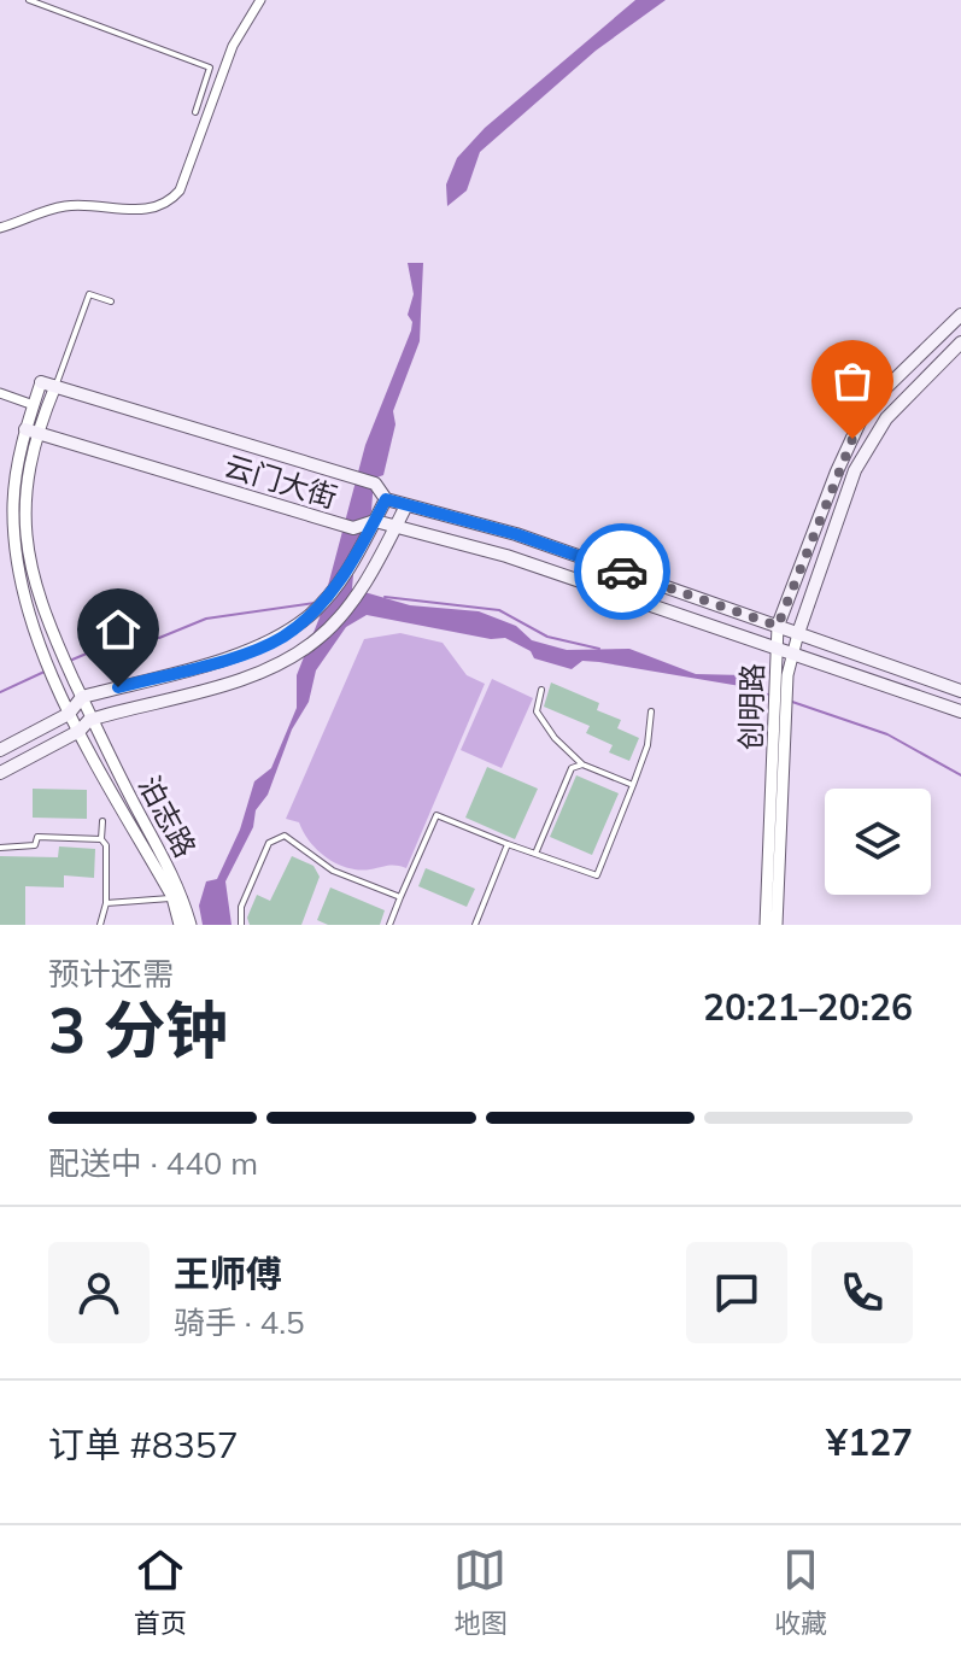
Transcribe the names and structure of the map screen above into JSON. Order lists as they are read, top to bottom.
{
  "streets": {
    "main road": ["云门大街", "创明路"],
    "street": ["泊志路"]
  },
  "crossings": [
    ["云门大街", "创明路"],
    ["云门大街", "泊志路"]
  ],
  "page": {
    "heading": ["3 分钟", "预计还需", "20:21–20:26"],
    "panel": [
      "王师傅",
      "骑手 · 4.5",
      "订单 #8357",
      "¥127"
    ],
    "bar": "配送中 · 440 m",
    "tabs": ["首页", "地图", "收藏"]
  }
}
